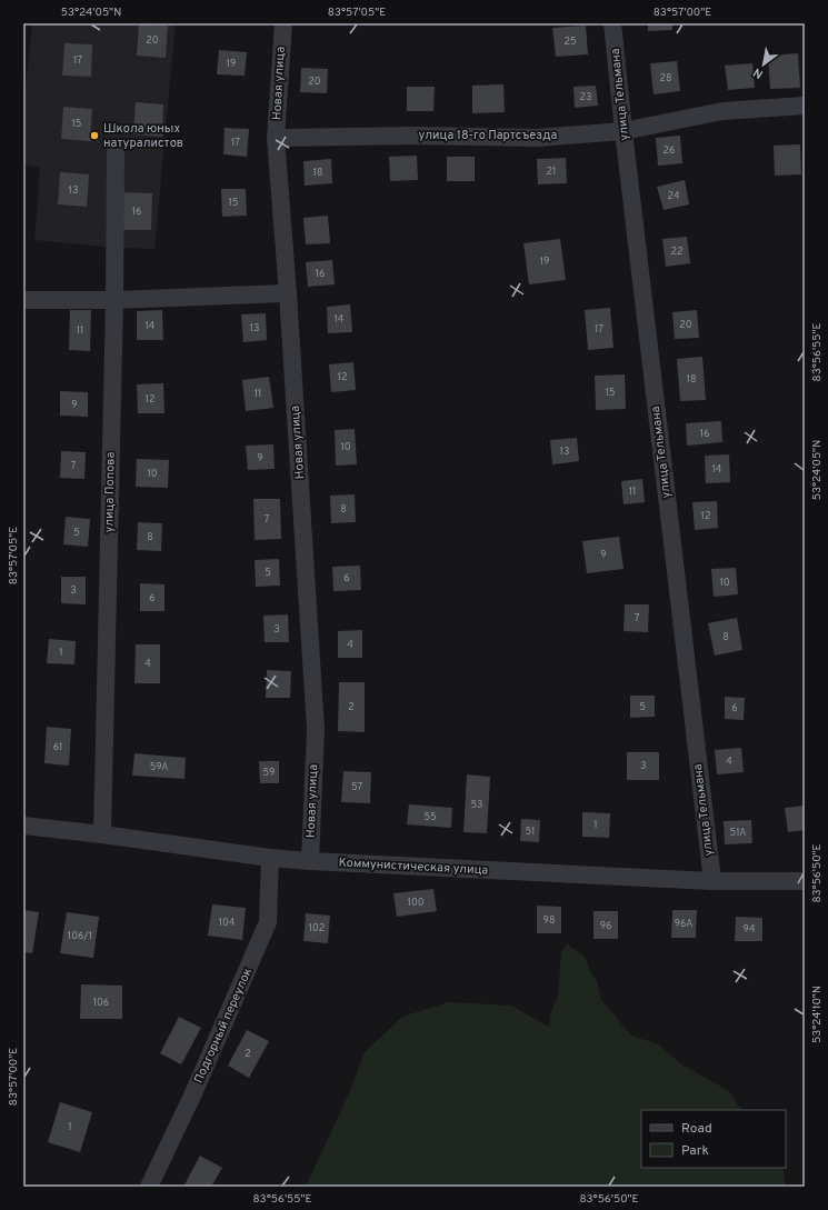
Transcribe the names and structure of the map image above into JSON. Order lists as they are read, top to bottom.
{
  "streets": {
    "street": [
      "Новая улица",
      "улица Тельмана",
      "улица 18-го Партсъезда",
      "улица Попова",
      "Коммунистическая улица",
      "Подгорный переулок"
    ]
  },
  "crossings": [
    ["Новая улица", "улица 18-го Партсъезда"],
    ["Новая улица", "Коммунистическая улица"],
    ["улица Тельмана", "улица 18-го Партсъезда"],
    ["улица Тельмана", "Коммунистическая улица"],
    ["улица Попова", "Коммунистическая улица"],
    ["Коммунистическая улица", "Подгорный переулок"]
  ],
  "places": ["Школа юных натуралистов"],
  "house_numbers": [
    "20",
    "25",
    "17",
    "19",
    "28",
    "20",
    "23",
    "15",
    "17",
    "26",
    "21",
    "18",
    "13",
    "24",
    "15",
    "16",
    "22",
    "19",
    "16",
    "14",
    "20",
    "14",
    "13",
    "17",
    "11",
    "12",
    "18",
    "15",
    "11",
    "12",
    "9",
    "16",
    "10",
    "13",
    "9",
    "7",
    "14",
    "10",
    "11",
    "8",
    "12",
    "7",
    "5",
    "8",
    "9",
    "5",
    "6",
    "10",
    "3",
    "6",
    "7",
    "3",
    "8",
    "4",
    "1",
    "4",
    "2",
    "5",
    "6",
    "61",
    "4",
    "3",
    "59А",
    "59",
    "57",
    "53",
    "55",
    "1",
    "51",
    "51А",
    "100",
    "98",
    "104",
    "96А",
    "96",
    "102",
    "94",
    "106/1",
    "106",
    "2",
    "1"
  ],
  "legend": ["Road", "Park"],
  "north": "bottom left",
  "coordinates": [
    "53°24'05\"N",
    "83°57'05\"E",
    "83°57'00\"E",
    "83°56'55\"E",
    "83°56'50\"E",
    "53°24'10\"N"
  ]
}
